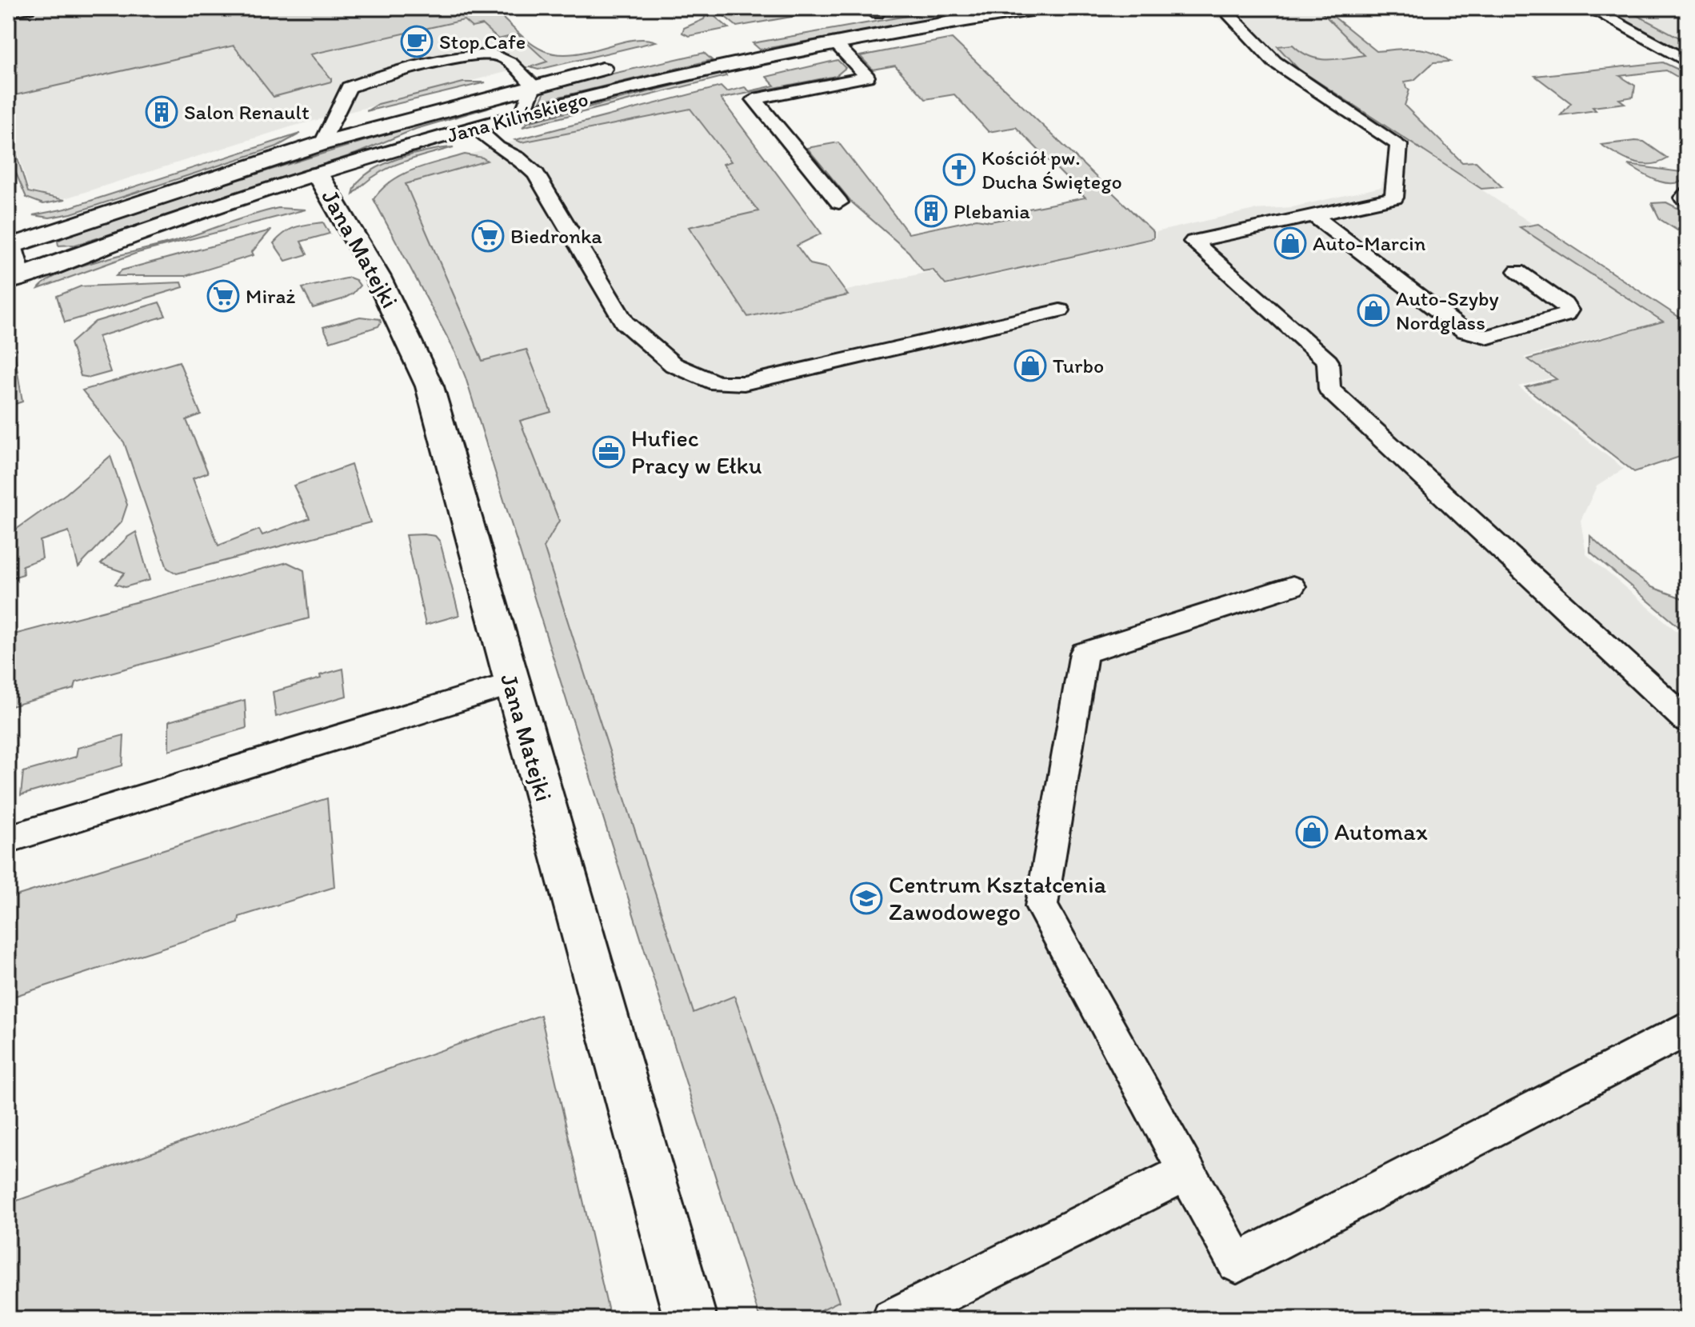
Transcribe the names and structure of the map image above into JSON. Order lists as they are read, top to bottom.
{
  "streets": {
    "street": ["Jana Kilińskiego", "Jana Matejki"]
  },
  "crossings": [
    ["Jana Kilińskiego", "Jana Matejki"]
  ],
  "places": {
    "cafe": ["Stop Cafe"],
    "building": ["Salon Renault", "Plebania"],
    "church": ["Kościół pw. Ducha Świętego"],
    "supermarket": ["Biedronka", "Miraż"],
    "shop": [
      "Auto-Marcin",
      "Auto-Szyby Nordglass",
      "Turbo",
      "Automax"
    ],
    "office": ["Hufiec Pracy w Ełku"],
    "school or university": ["Centrum Kształcenia Zawodowego"]
  }
}
